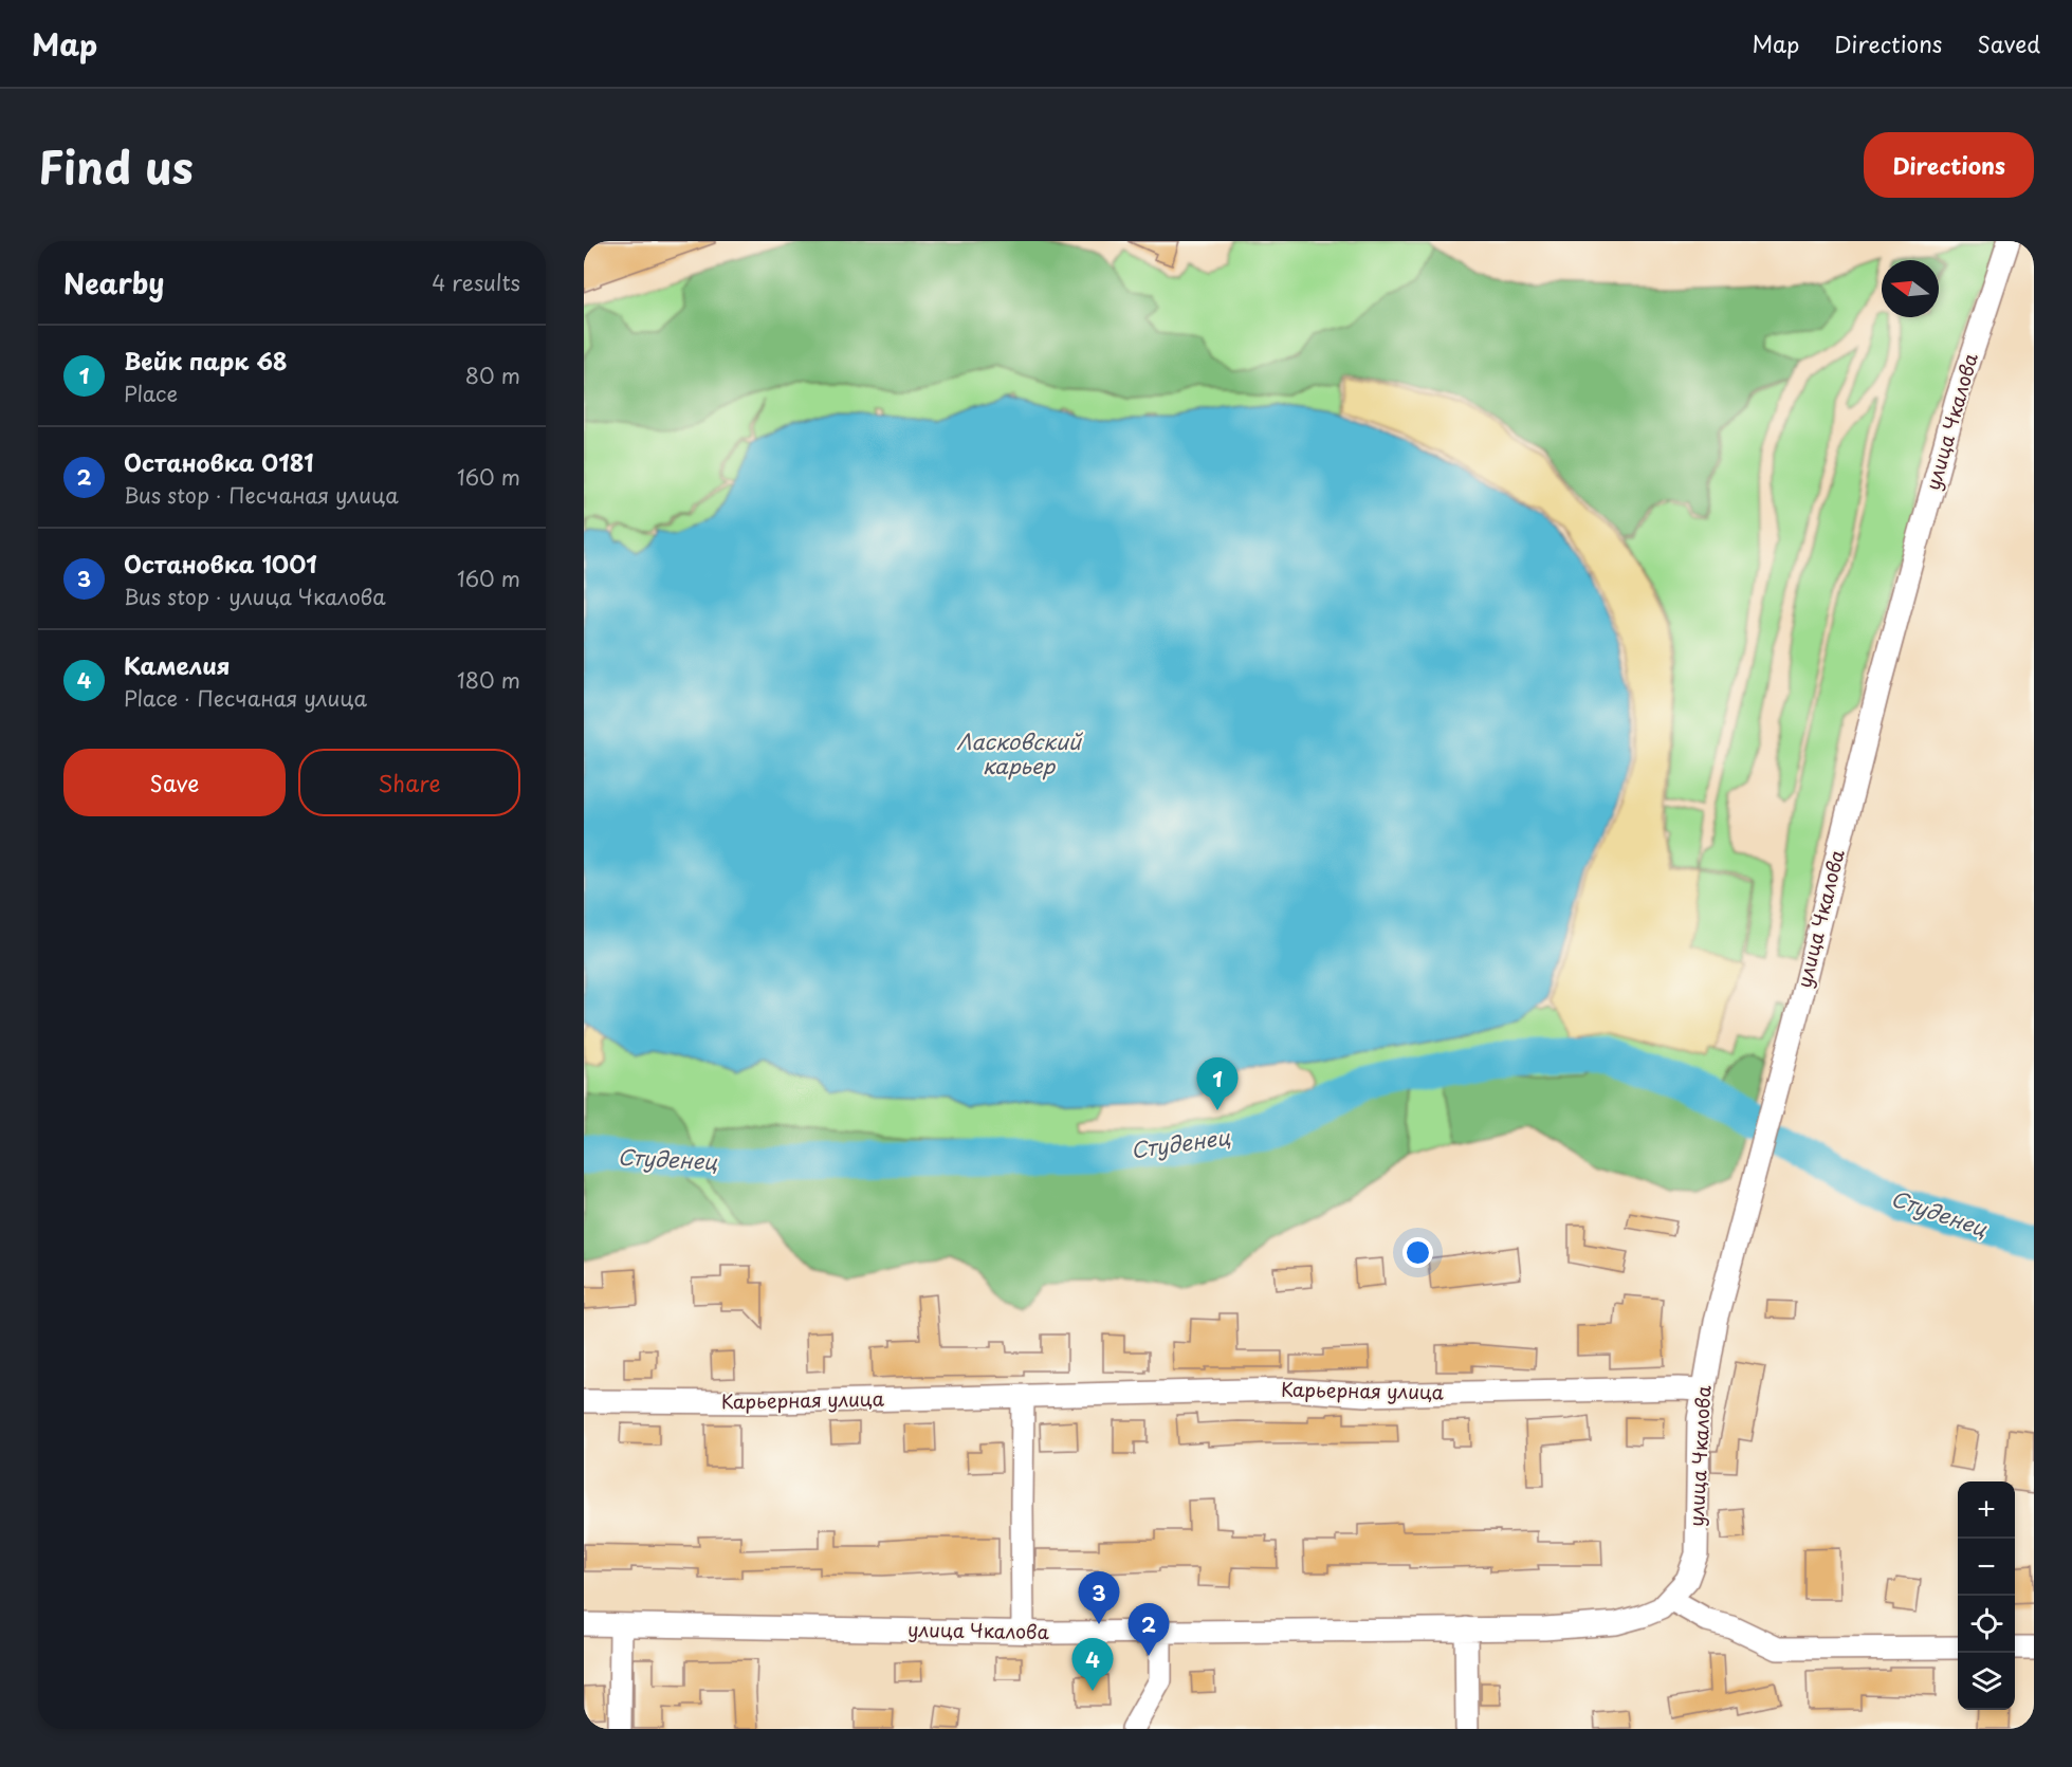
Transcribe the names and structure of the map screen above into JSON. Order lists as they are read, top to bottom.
{
  "streets": {
    "street": ["улица Чкалова", "Карьерная улица"]
  },
  "crossings": [
    ["улица Чкалова", "Карьерная улица"]
  ],
  "water": ["Ласковский карьер", "Студенец"],
  "north": "left",
  "page": {
    "header": "Map",
    "nav": ["Map", "Directions", "Saved"],
    "title": "Find us",
    "buttons": [
      "Directions",
      ["Save", "Share"]
    ],
    "heading": ["Nearby", "4 results"],
    "list": [
      {
        "mark": "1",
        "name": "Вейк парк 68",
        "note": "Place",
        "value": "80 m"
      },
      {
        "mark": "2",
        "name": "Остановка 0181",
        "note": "Bus stop · Песчаная улица",
        "value": "160 m"
      },
      {
        "mark": "3",
        "name": "Остановка 1001",
        "note": "Bus stop · улица Чкалова",
        "value": "160 m"
      },
      {
        "mark": "4",
        "name": "Камелия",
        "note": "Place · Песчаная улица",
        "value": "180 m"
      }
    ],
    "pins": [
      "1",
      "3",
      "2",
      "4"
    ],
    "map_buttons": ["+", "−"]
  }
}
